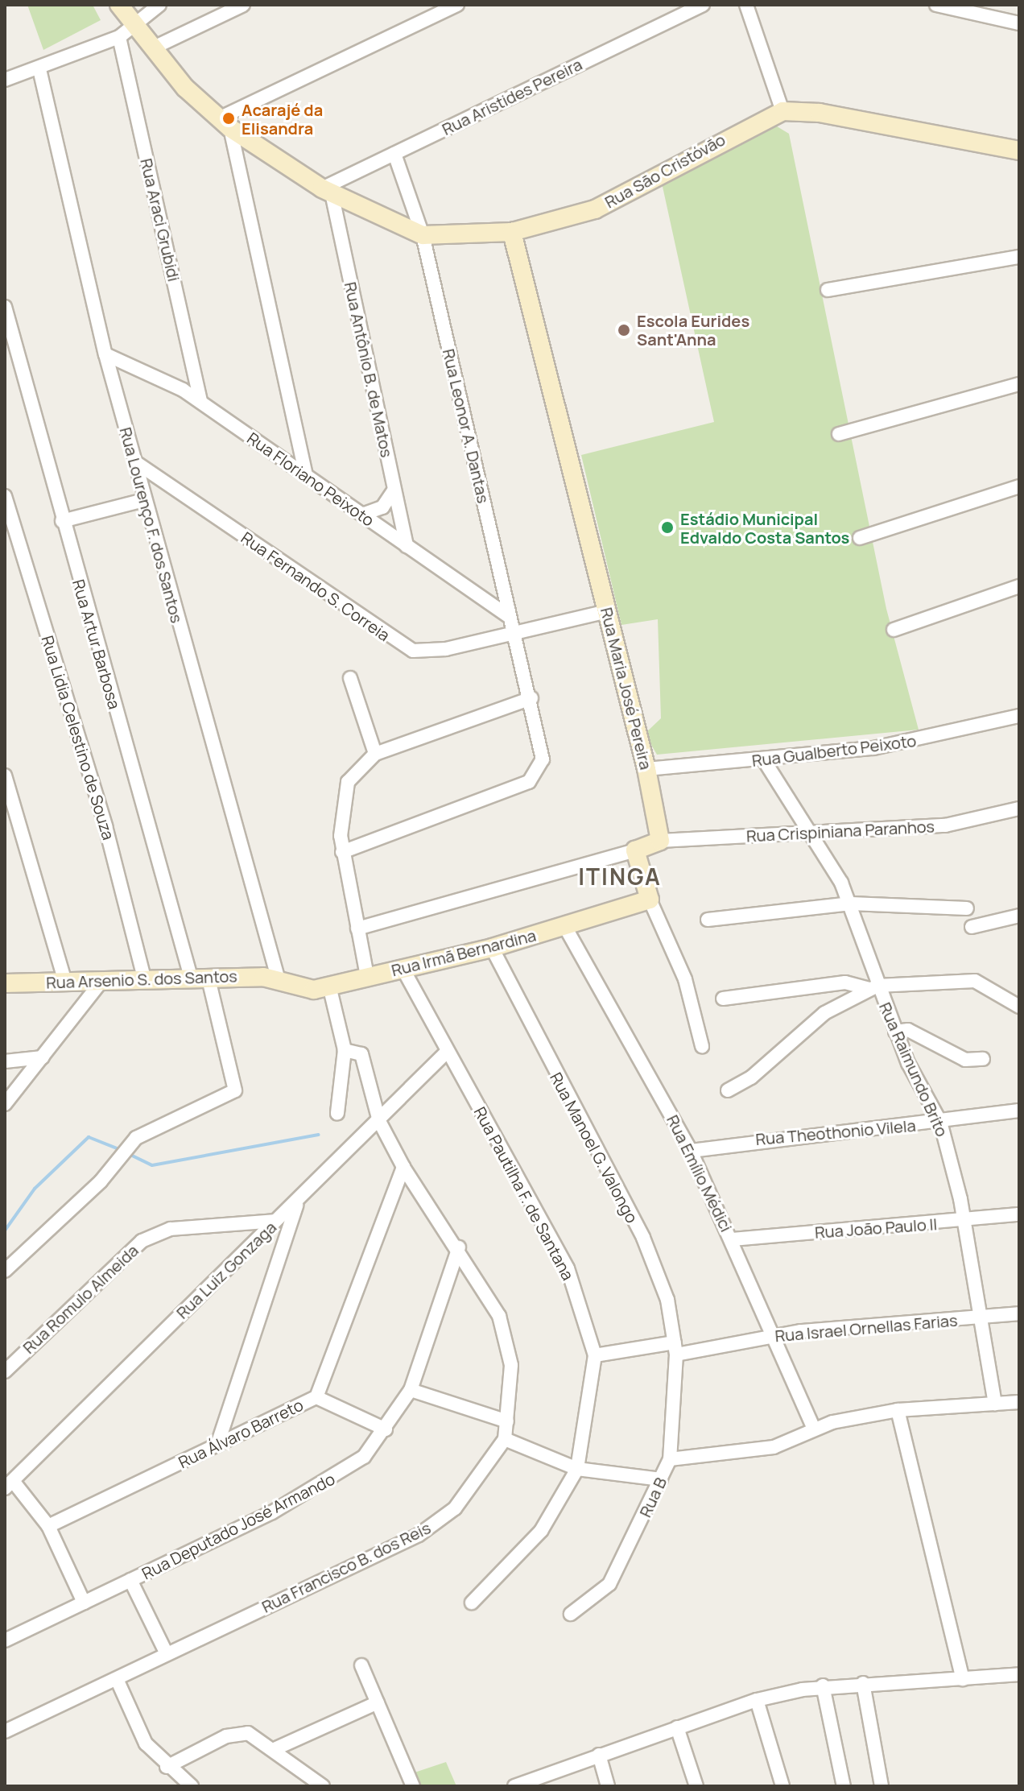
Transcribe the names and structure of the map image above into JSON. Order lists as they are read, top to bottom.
{
  "streets": {
    "main road": [
      "Rua São Cristóvão",
      "Rua Maria José Pereira",
      "Rua Irmã Bernardina",
      "Rua Arsenio S. dos Santos"
    ],
    "street": [
      "Rua Aristides Pereira",
      "Rua Araci Grubidi",
      "Rua Antônio B. de Matos",
      "Rua Leonor A. Dantas",
      "Rua Floriano Peixoto",
      "Rua Lourenço F. dos Santos",
      "Rua Fernando S. Correia",
      "Rua Artur Barbosa",
      "Rua Lidia Celestino de Souza",
      "Rua Gualberto Peixoto",
      "Rua Crispiniana Paranhos",
      "Rua Raimundo Brito",
      "Rua Theothonio Vilela",
      "Rua Manoel G. Valongo",
      "Rua Emílio Médici",
      "Rua Pautilha F. de Santana",
      "Rua João Paulo II",
      "Rua Luiz Gonzaga",
      "Rua Romulo Almeida",
      "Rua Israel Ornellas Farias",
      "Rua Álvaro Barreto",
      "Rua B",
      "Rua Deputado José Armando",
      "Rua Francisco B. dos Reis"
    ]
  },
  "crossings": [
    ["Rua Aristides Pereira", "Rua São Cristóvão"],
    ["Rua Aristides Pereira", "Rua Antônio B. de Matos"],
    ["Rua Aristides Pereira", "Rua Leonor A. Dantas"],
    ["Rua São Cristóvão", "Rua Antônio B. de Matos"],
    ["Rua São Cristóvão", "Rua Leonor A. Dantas"],
    ["Rua São Cristóvão", "Rua Maria José Pereira"],
    ["Rua Araci Grubidi", "Rua Floriano Peixoto"],
    ["Rua Antônio B. de Matos", "Rua Floriano Peixoto"],
    ["Rua Leonor A. Dantas", "Rua Floriano Peixoto"],
    ["Rua Leonor A. Dantas", "Rua Fernando S. Correia"],
    ["Rua Floriano Peixoto", "Rua Lourenço F. dos Santos"],
    ["Rua Lourenço F. dos Santos", "Rua Fernando S. Correia"],
    ["Rua Lourenço F. dos Santos", "Rua Irmã Bernardina"],
    ["Rua Lourenço F. dos Santos", "Rua Arsenio S. dos Santos"],
    ["Rua Fernando S. Correia", "Rua Maria José Pereira"],
    ["Rua Artur Barbosa", "Rua Arsenio S. dos Santos"],
    ["Rua Maria José Pereira", "Rua Gualberto Peixoto"],
    ["Rua Maria José Pereira", "Rua Crispiniana Paranhos"],
    ["Rua Lidia Celestino de Souza", "Rua Arsenio S. dos Santos"],
    ["Rua Gualberto Peixoto", "Rua Raimundo Brito"],
    ["Rua Crispiniana Paranhos", "Rua Raimundo Brito"],
    ["Rua Irmã Bernardina", "Rua Arsenio S. dos Santos"],
    ["Rua Irmã Bernardina", "Rua Manoel G. Valongo"],
    ["Rua Irmã Bernardina", "Rua Emílio Médici"],
    ["Rua Irmã Bernardina", "Rua Pautilha F. de Santana"],
    ["Rua Raimundo Brito", "Rua Theothonio Vilela"],
    ["Rua Raimundo Brito", "Rua João Paulo II"],
    ["Rua Raimundo Brito", "Rua Israel Ornellas Farias"],
    ["Rua Theothonio Vilela", "Rua Emílio Médici"],
    ["Rua Manoel G. Valongo", "Rua Israel Ornellas Farias"],
    ["Rua Manoel G. Valongo", "Rua B"],
    ["Rua Emílio Médici", "Rua João Paulo II"],
    ["Rua Emílio Médici", "Rua Israel Ornellas Farias"],
    ["Rua Pautilha F. de Santana", "Rua Luiz Gonzaga"],
    ["Rua Pautilha F. de Santana", "Rua Israel Ornellas Farias"],
    ["Rua Luiz Gonzaga", "Rua Romulo Almeida"],
    ["Rua Luiz Gonzaga", "Rua Francisco B. dos Reis"],
    ["Rua Israel Ornellas Farias", "Rua B"],
    ["Rua Álvaro Barreto", "Rua Francisco B. dos Reis"],
    ["Rua Deputado José Armando", "Rua Francisco B. dos Reis"]
  ],
  "districts": ["ITINGA"],
  "places": ["Acarajé da Elisandra", "Escola Eurides Sant'Anna", "Estádio Municipal Edvaldo Costa Santos"]
}
